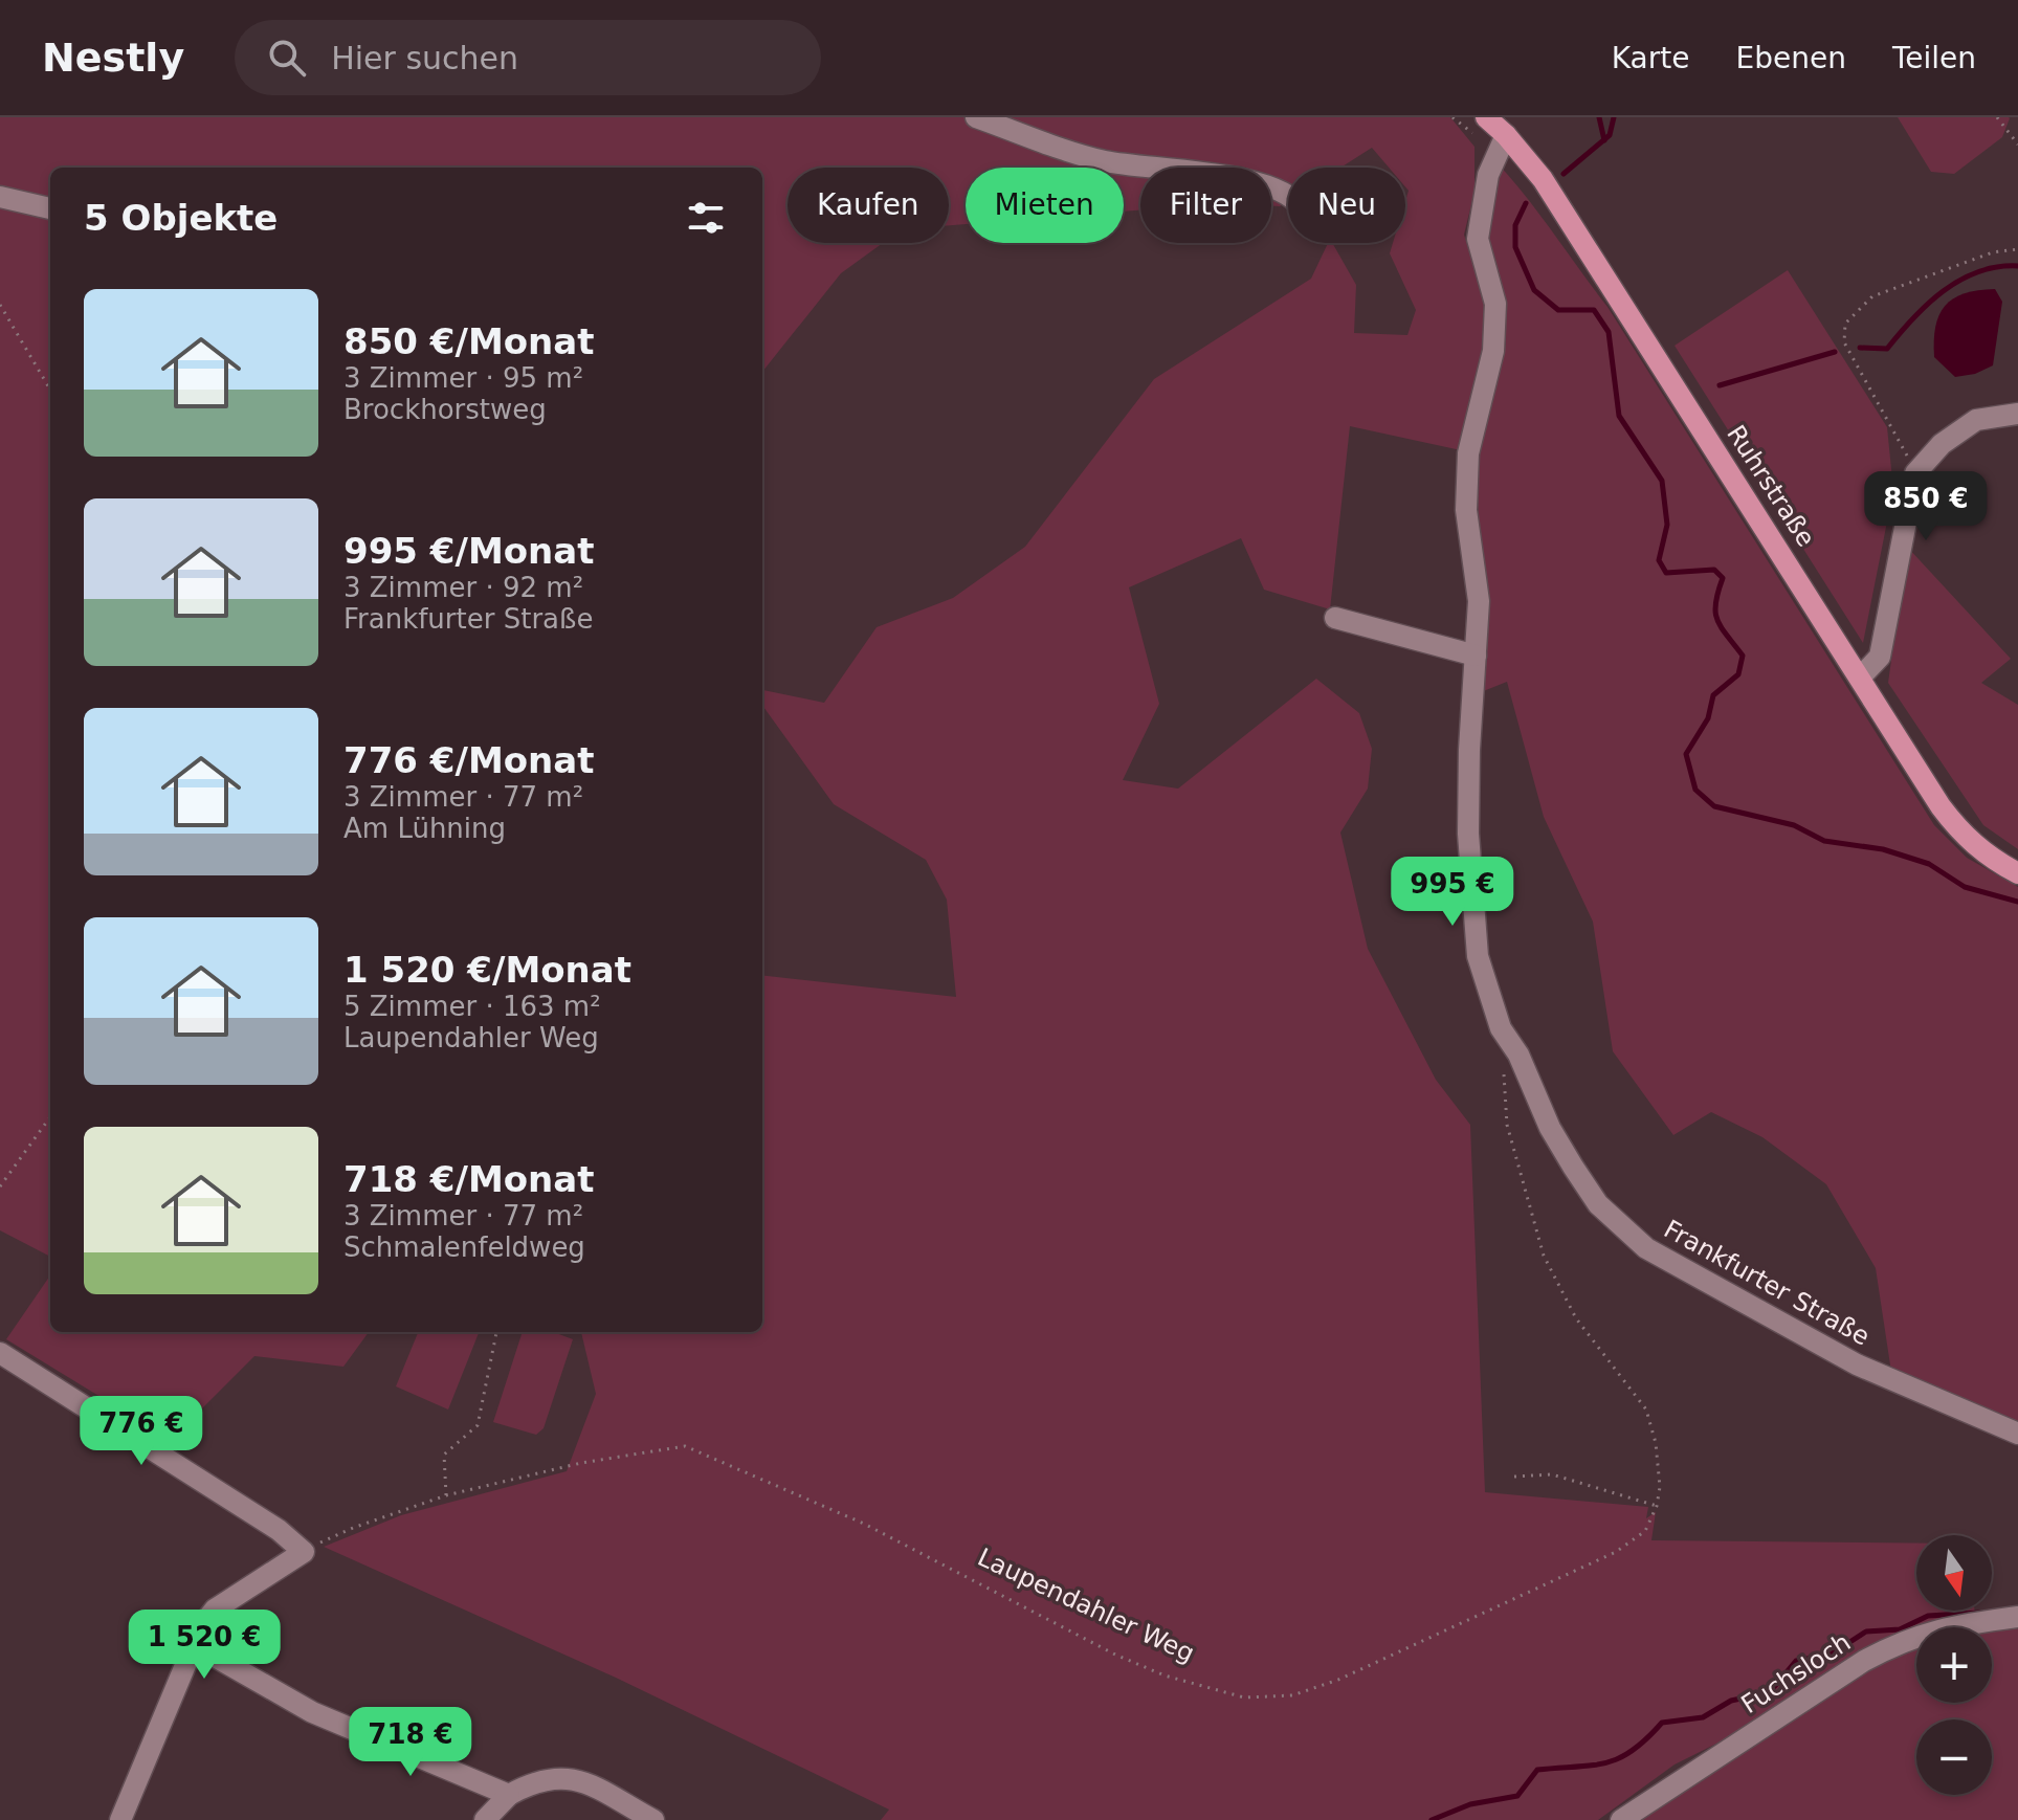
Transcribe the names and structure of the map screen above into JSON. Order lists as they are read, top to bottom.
{
  "streets": {
    "main road": ["Ruhrstraße"],
    "street": ["Frankfurter Straße", "Fuchsloch"],
    "path": ["Laupendahler Weg"]
  },
  "crossings": [
    ["Ruhrstraße", "Frankfurter Straße"]
  ],
  "north": "bottom",
  "page": {
    "header": "Nestly",
    "search": "Hier suchen",
    "nav": ["Karte", "Ebenen", "Teilen"],
    "chip": [
      "Kaufen",
      "Mieten",
      "Filter",
      "Neu"
    ],
    "heading": "5 Objekte",
    "list": [
      {
        "name": "850 €/Monat",
        "note": "3 Zimmer · 95 m² · Brockhorstweg"
      },
      {
        "name": "995 €/Monat",
        "note": "3 Zimmer · 92 m² · Frankfurter Straße"
      },
      {
        "name": "776 €/Monat",
        "note": "3 Zimmer · 77 m² · Am Lühning"
      },
      {
        "name": "1 520 €/Monat",
        "note": "5 Zimmer · 163 m² · Laupendahler Weg"
      },
      {
        "name": "718 €/Monat",
        "note": "3 Zimmer · 77 m² · Schmalenfeldweg"
      }
    ],
    "price": [
      "850 €",
      "995 €",
      "776 €",
      "1 520 €",
      "718 €"
    ],
    "map_buttons": ["+", "−"]
  }
}
